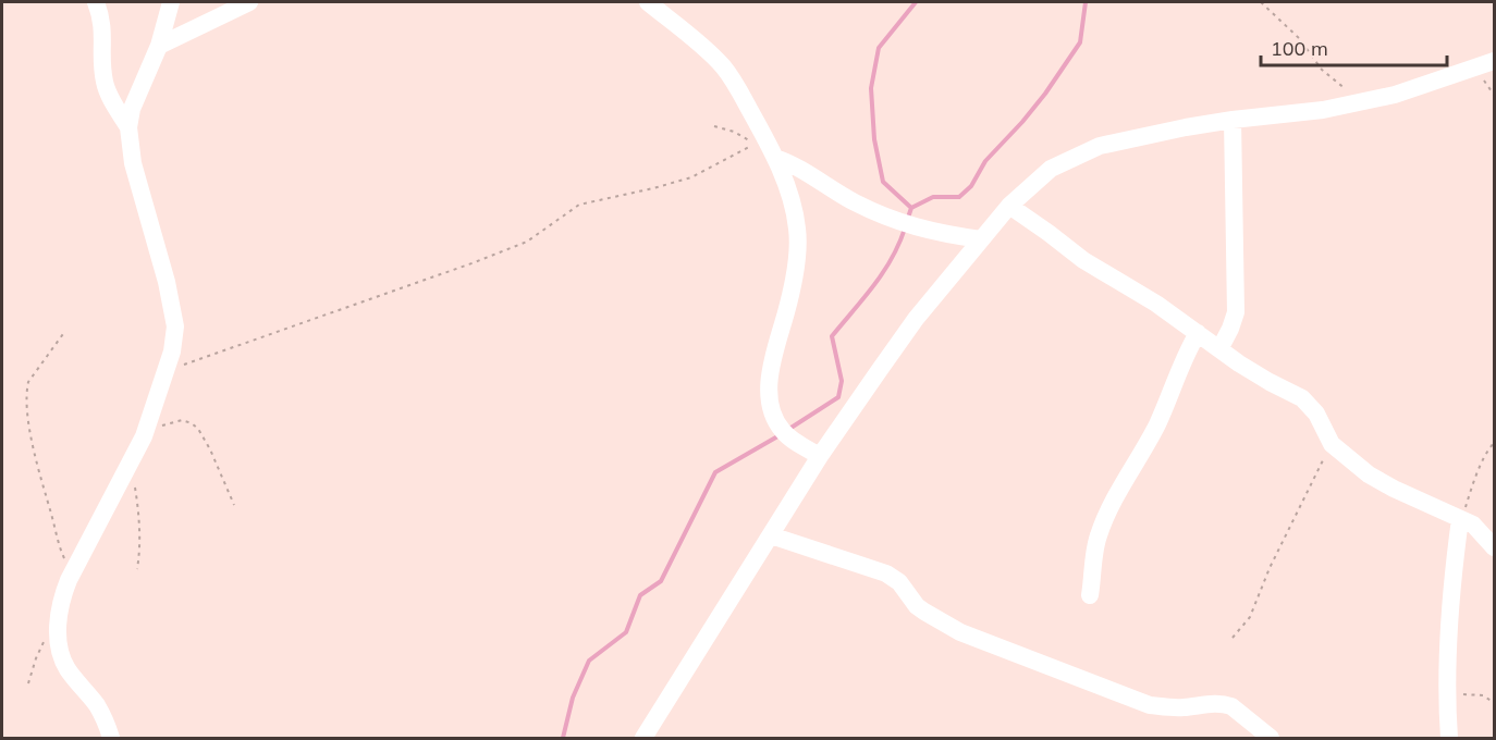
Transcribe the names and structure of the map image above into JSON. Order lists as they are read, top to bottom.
{
  "scale_bar": "100 m"
}
